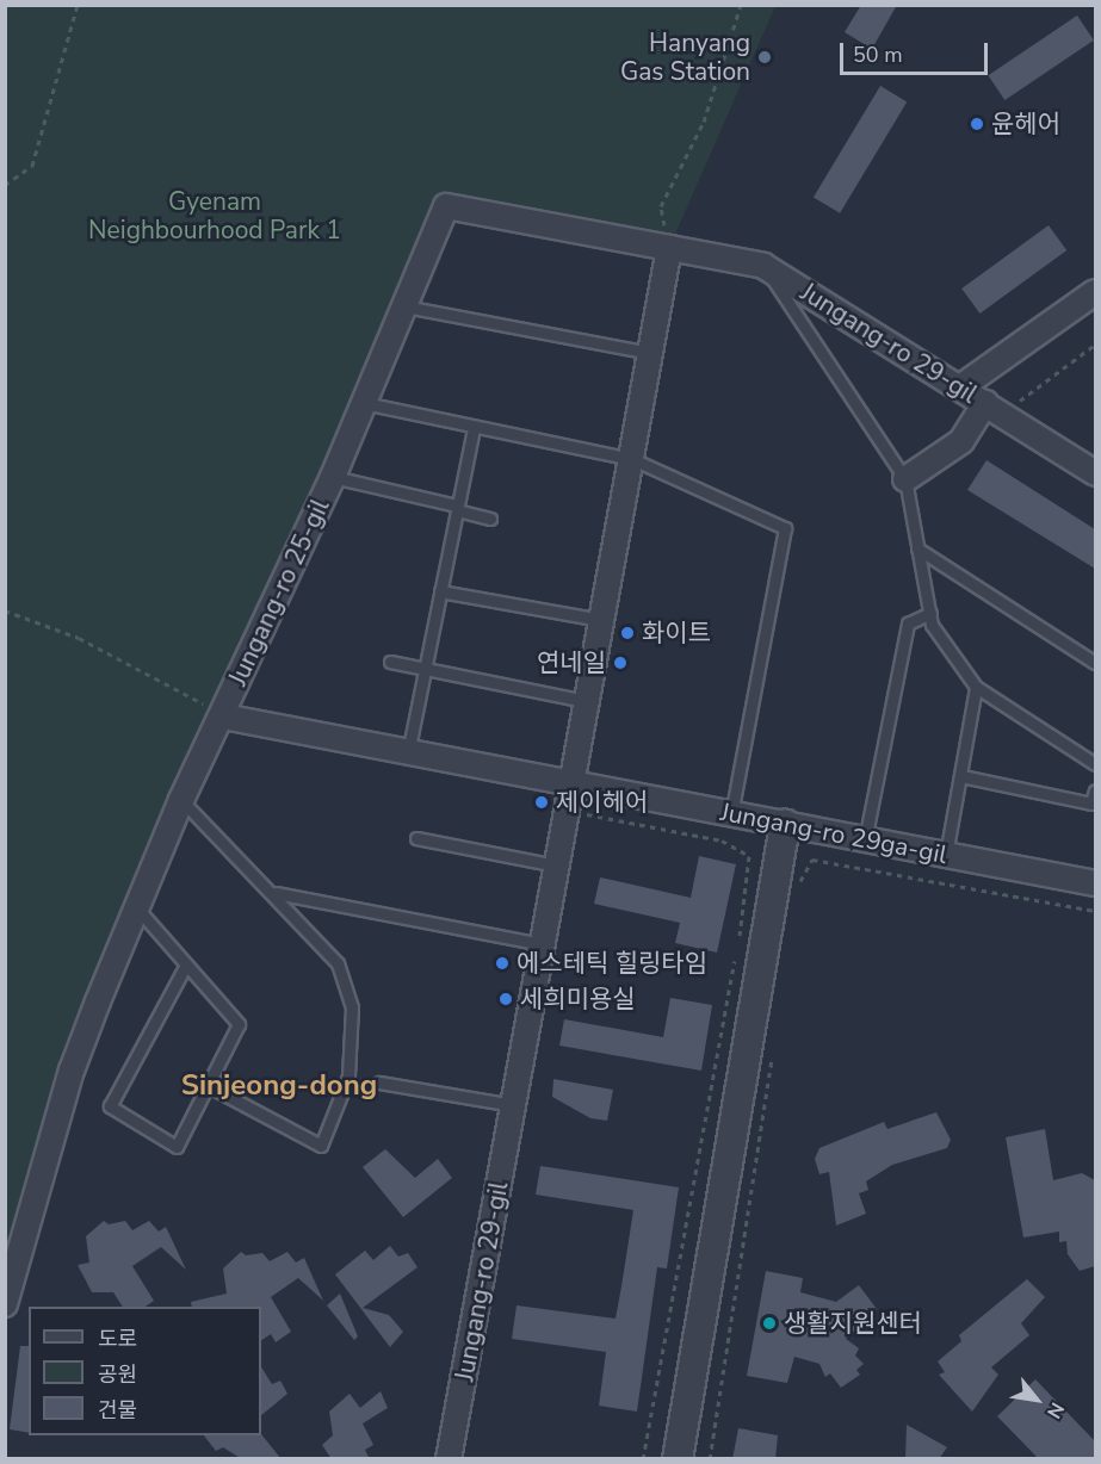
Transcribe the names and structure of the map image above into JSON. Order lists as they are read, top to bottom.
{
  "streets": {
    "street": ["Jungang-ro 29-gil", "Jungang-ro 25-gil", "Jungang-ro 29ga-gil"]
  },
  "crossings": [
    ["Jungang-ro 29-gil", "Jungang-ro 25-gil"],
    ["Jungang-ro 29-gil", "Jungang-ro 29ga-gil"]
  ],
  "districts": ["Sinjeong-dong"],
  "parks": ["Gyenam Neighbourhood Park 1"],
  "places": [
    "Hanyang Gas Station",
    "윤헤어",
    "화이트",
    "연네일",
    "제이헤어",
    "에스테틱 힐링타임",
    "세희미용실",
    "생활지원센터"
  ],
  "legend": ["도로", "공원", "건물"],
  "scale_bar": "50 m",
  "north": "bottom right"
}
